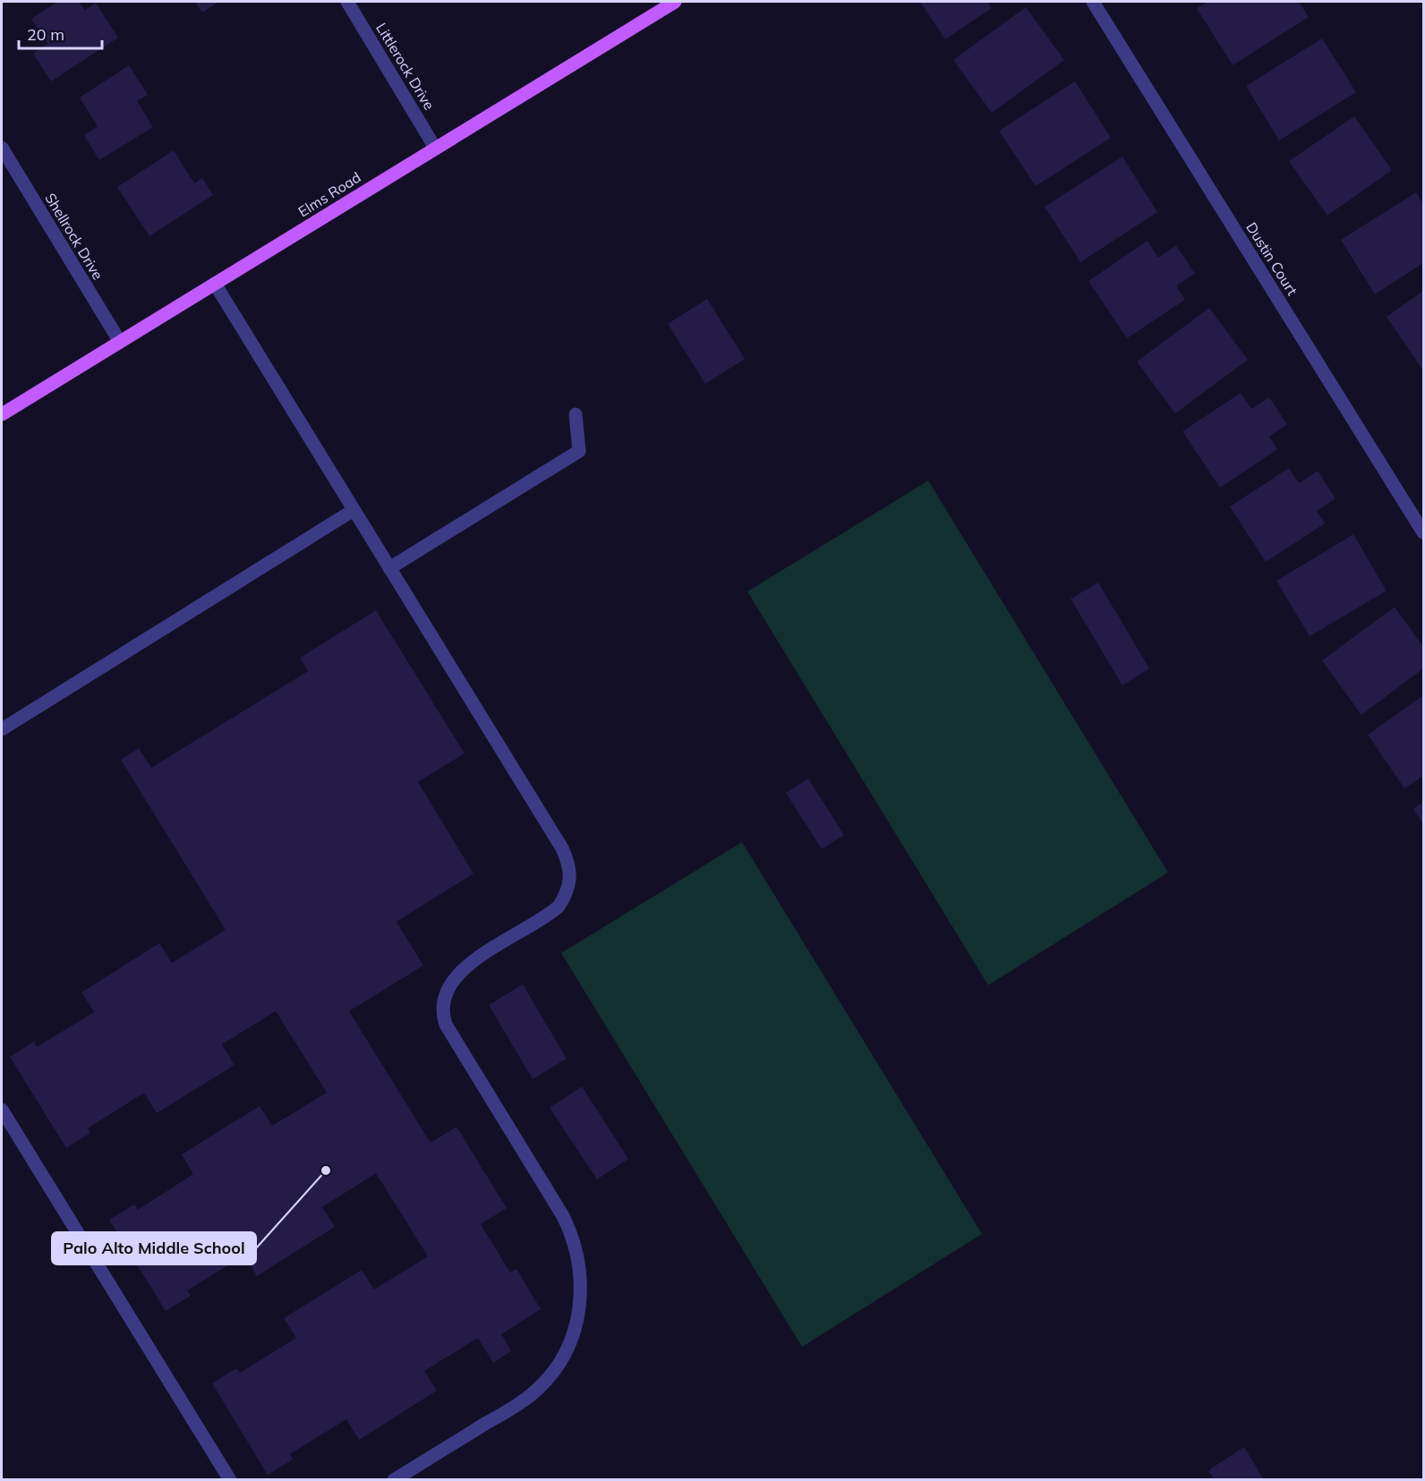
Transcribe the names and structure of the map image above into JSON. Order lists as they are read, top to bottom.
{
  "streets": {
    "main road": ["Elms Road"],
    "street": ["Littlerock Drive", "Shellrock Drive", "Dustin Court"]
  },
  "crossings": [
    ["Littlerock Drive", "Elms Road"],
    ["Elms Road", "Shellrock Drive"]
  ],
  "places": ["Palo Alto Middle School"],
  "scale_bar": "20 m"
}
